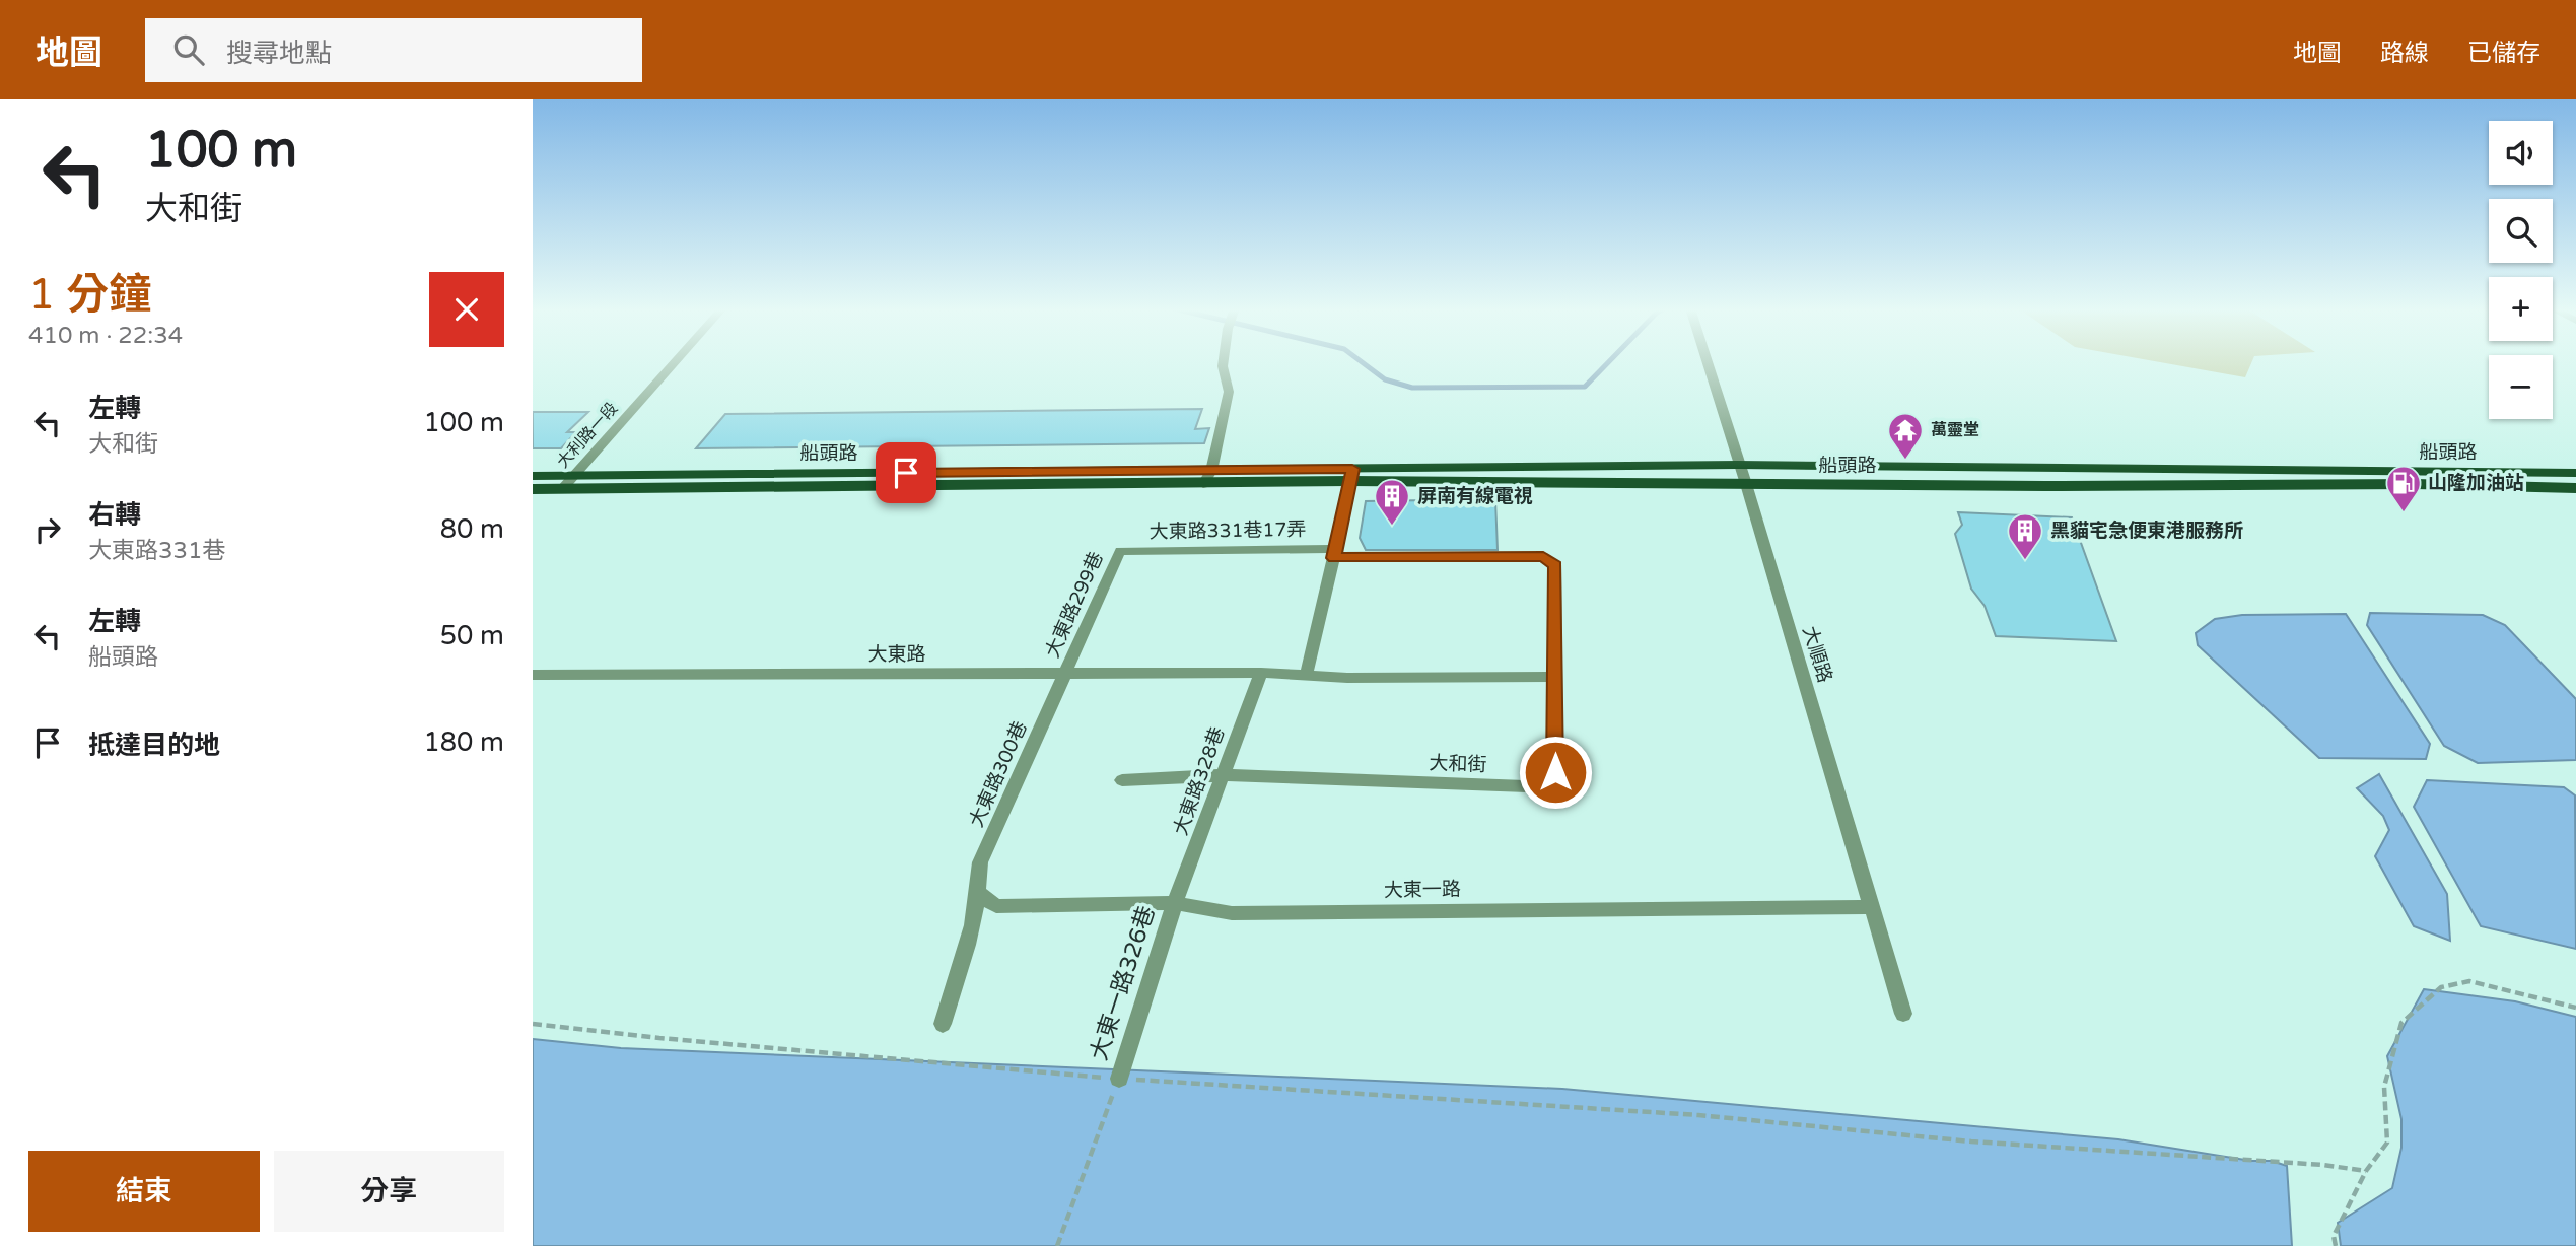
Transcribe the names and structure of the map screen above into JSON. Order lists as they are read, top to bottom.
{
  "streets": {
    "main road": ["船頭路"],
    "street": [
      "大利路一段",
      "大東路331巷17弄",
      "大東路299巷",
      "大東路",
      "大順路",
      "大和街",
      "大東路300巷",
      "大東路328巷",
      "大東一路",
      "大東一路326巷"
    ]
  },
  "crossings": [
    ["大利路一段", "船頭路"],
    ["船頭路", "大順路"],
    ["大東路331巷17弄", "大東路299巷"],
    ["大東路331巷17弄", "大和街"],
    ["大東路299巷", "大東路"],
    ["大東路299巷", "大東路300巷"],
    ["大東路", "大和街"],
    ["大東路", "大東路300巷"],
    ["大東路", "大東路328巷"],
    ["大順路", "大東一路"],
    ["大和街", "大東路328巷"],
    ["大東路300巷", "大東一路"],
    ["大東路328巷", "大東一路"],
    ["大東路328巷", "大東一路326巷"],
    ["大東一路", "大東一路326巷"]
  ],
  "places": {
    "temple": ["萬靈堂"],
    "fuel station": ["山隆加油站"],
    "building": ["屏南有線電視", "黑貓宅急便東港服務所"]
  },
  "page": {
    "header": "地圖",
    "search": "搜尋地點",
    "nav": ["地圖", "路線", "已儲存"],
    "turn": ["100 m", "大和街"],
    "map_buttons": ["+", "−"],
    "heading": ["1 分鐘", "410 m · 22:34"],
    "list": [
      {
        "name": "左轉",
        "note": "大和街",
        "value": "100 m"
      },
      {
        "name": "右轉",
        "note": "大東路331巷",
        "value": "80 m"
      },
      {
        "name": "左轉",
        "note": "船頭路",
        "value": "50 m"
      },
      {
        "name": "抵達目的地",
        "value": "180 m"
      }
    ],
    "buttons": ["結束", "分享"]
  }
}
